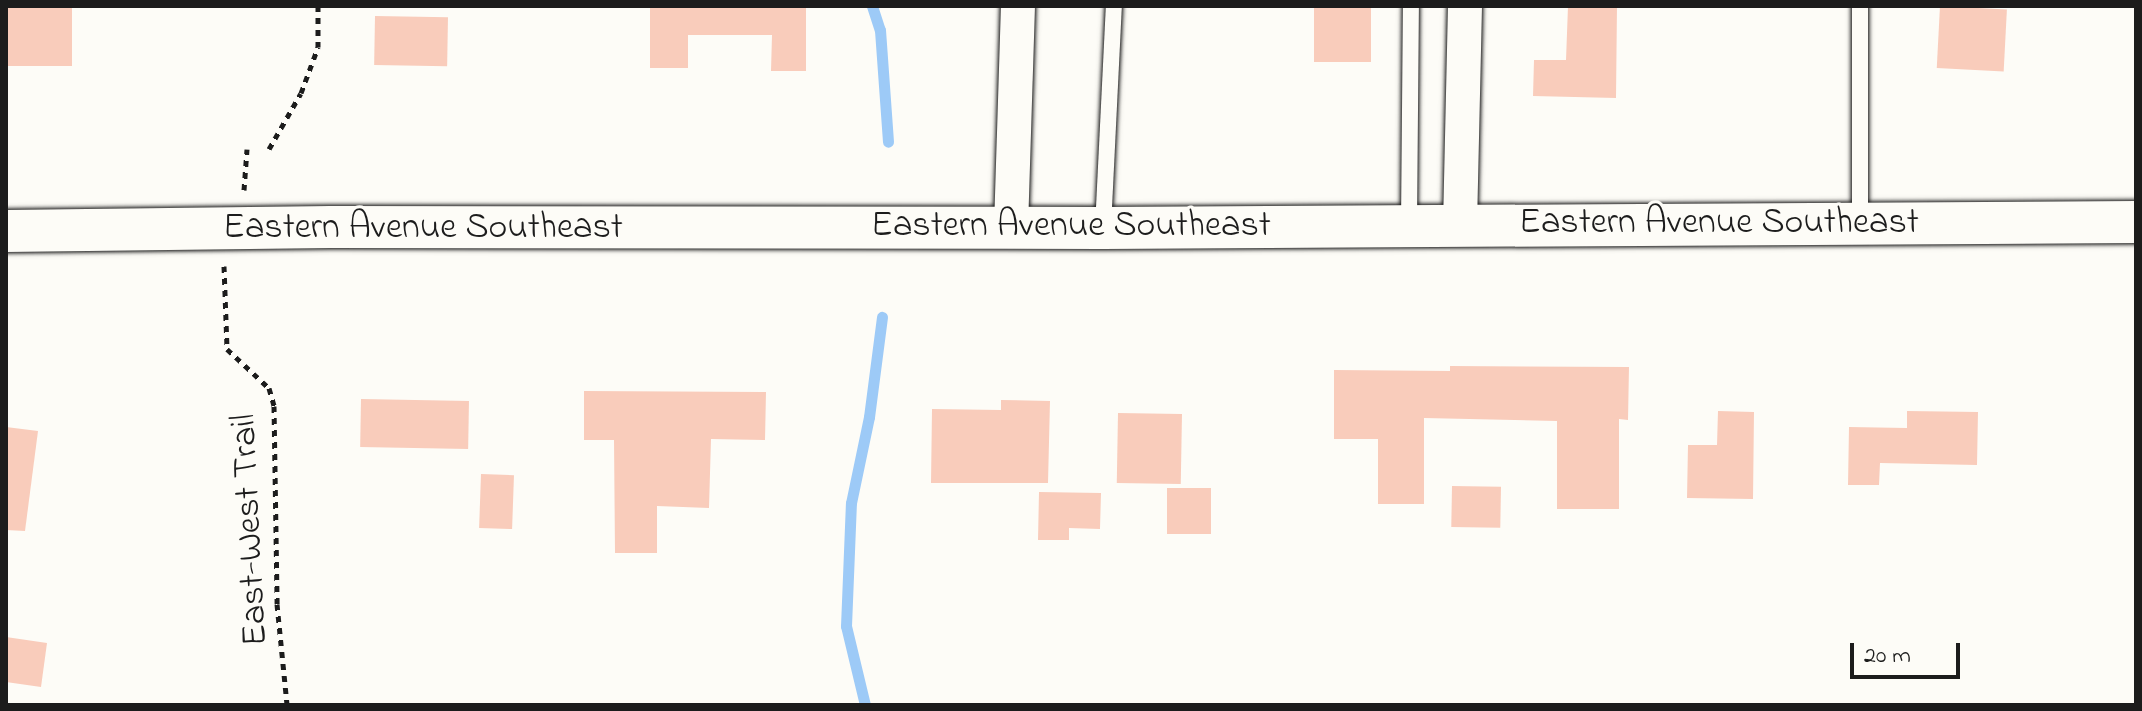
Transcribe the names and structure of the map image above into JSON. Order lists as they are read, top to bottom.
{
  "streets": {
    "street": ["Eastern Avenue Southeast"],
    "path": ["East-West Trail"]
  },
  "crossings": [
    ["Eastern Avenue Southeast", "East-West Trail"]
  ],
  "scale_bar": "20 m"
}
